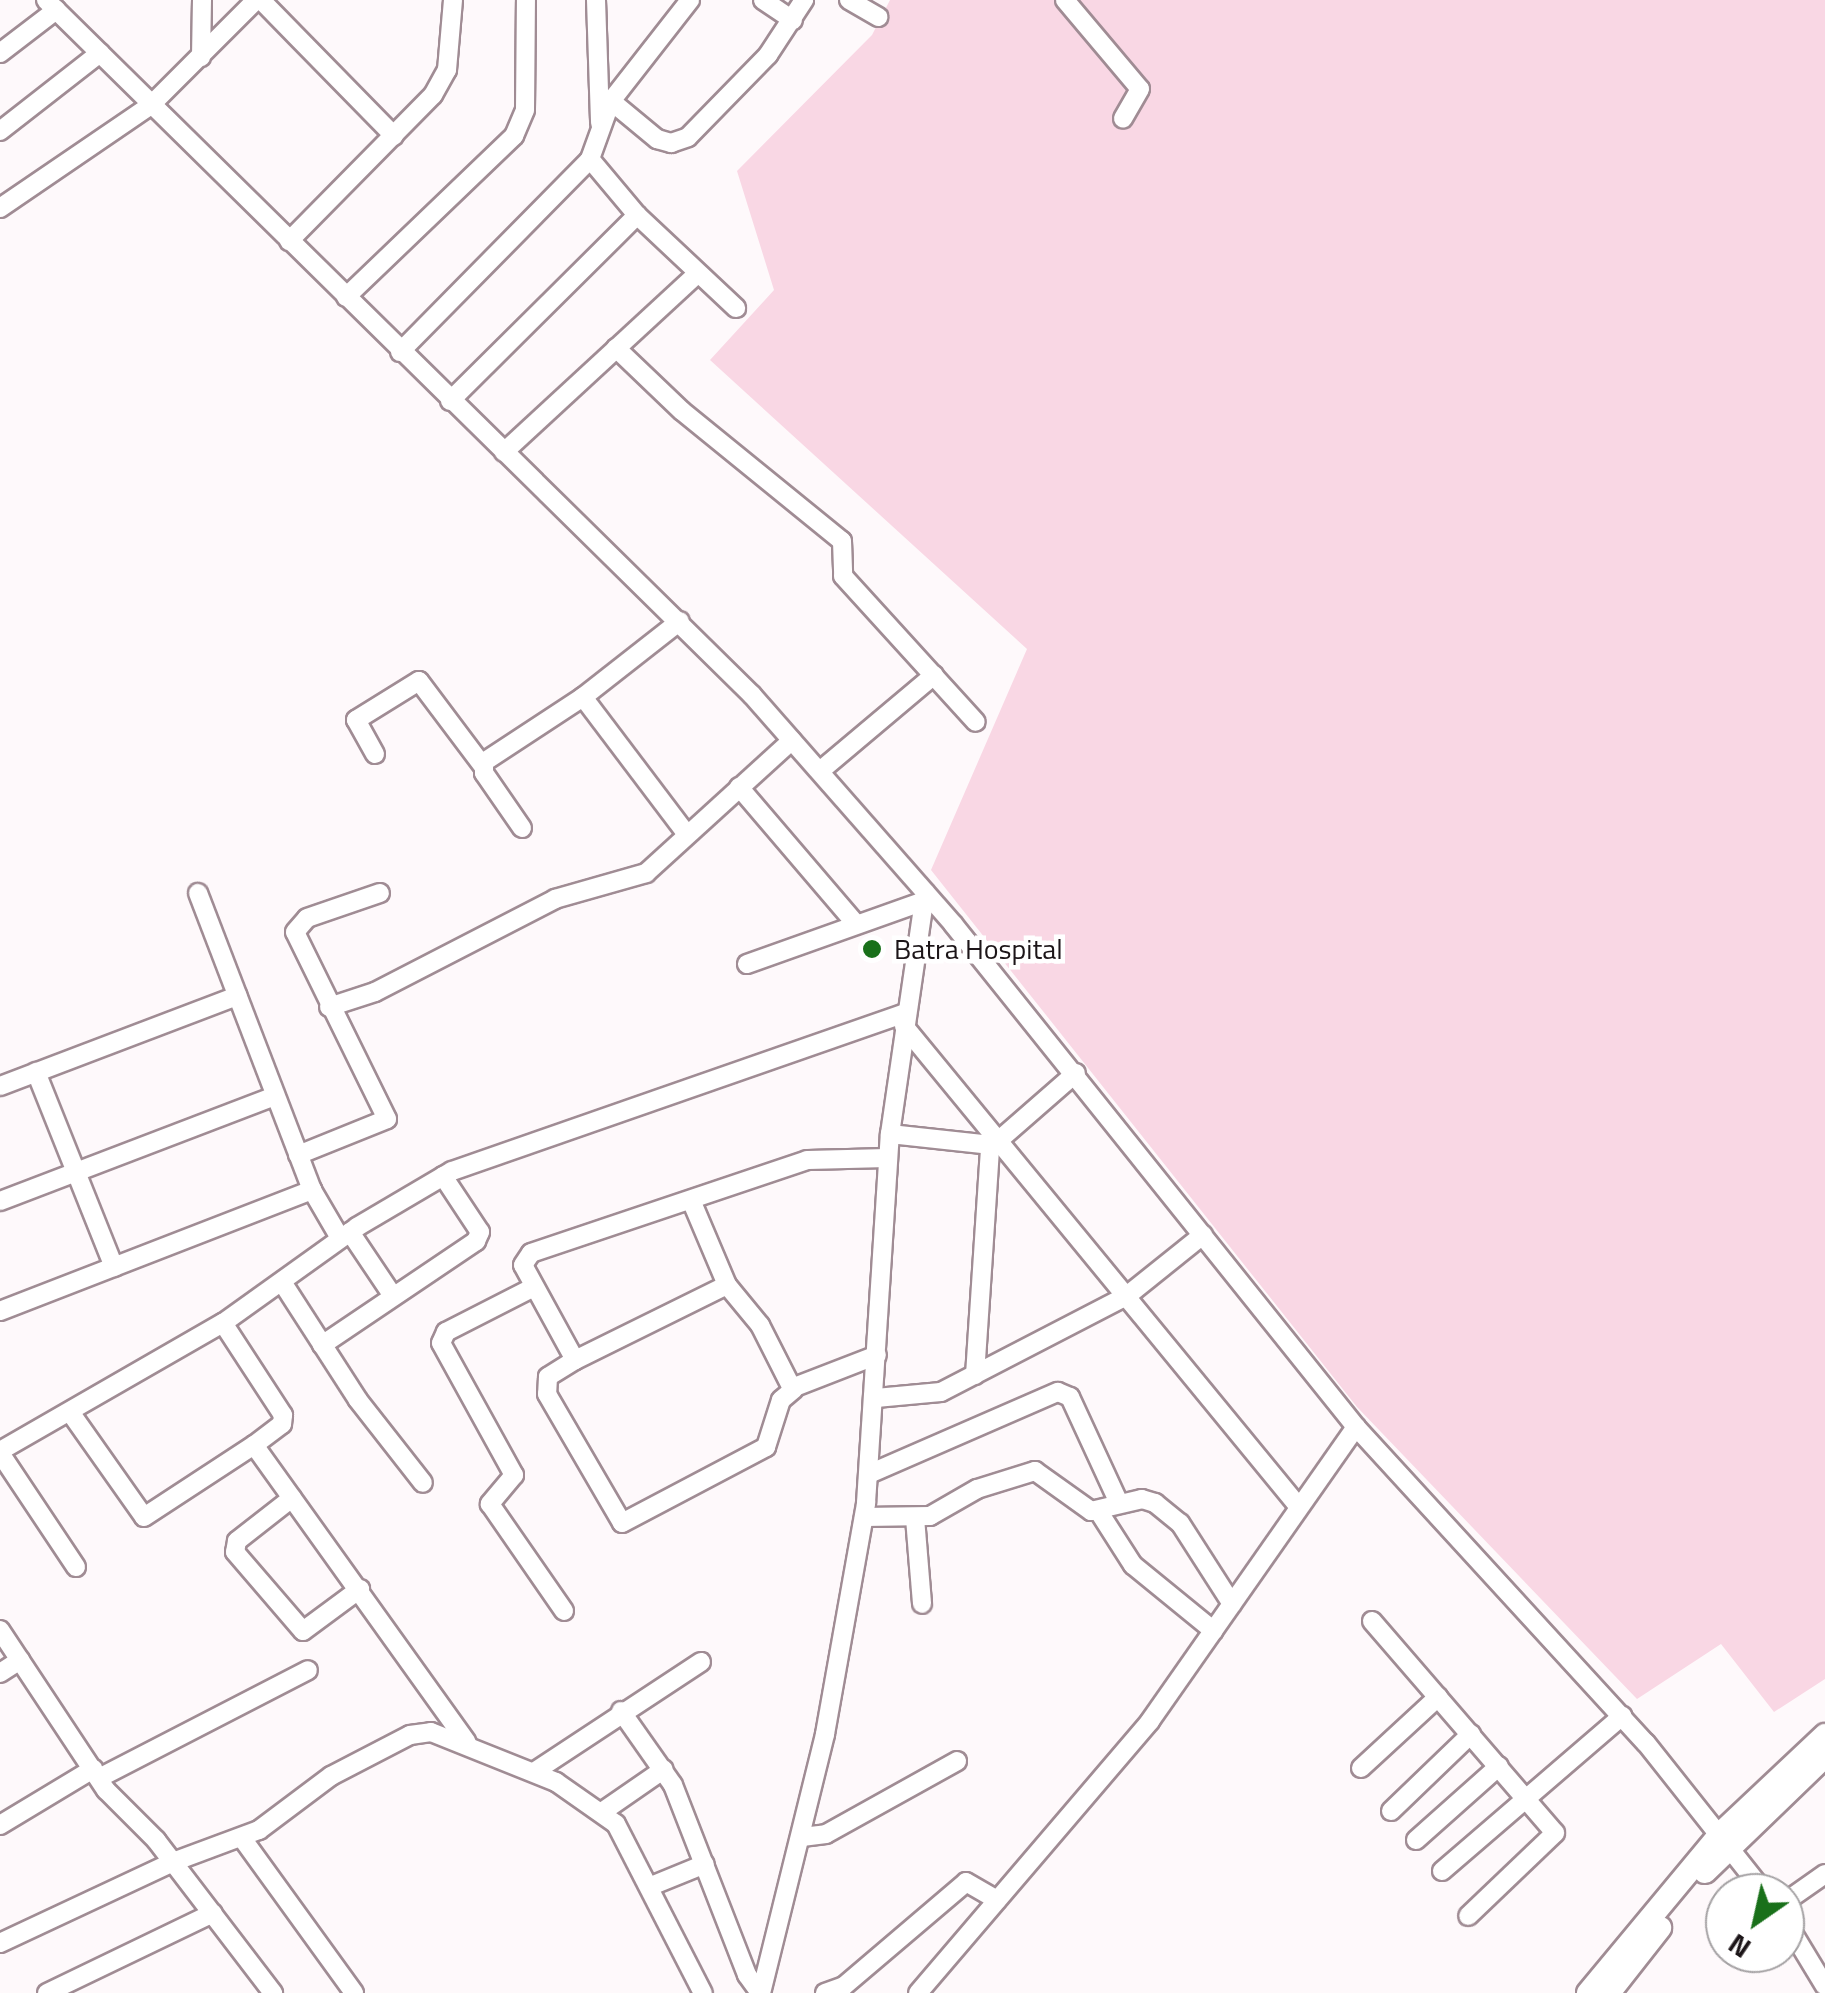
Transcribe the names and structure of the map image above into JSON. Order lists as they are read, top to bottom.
{
  "places": ["Batra Hospital"],
  "north": "bottom left"
}
